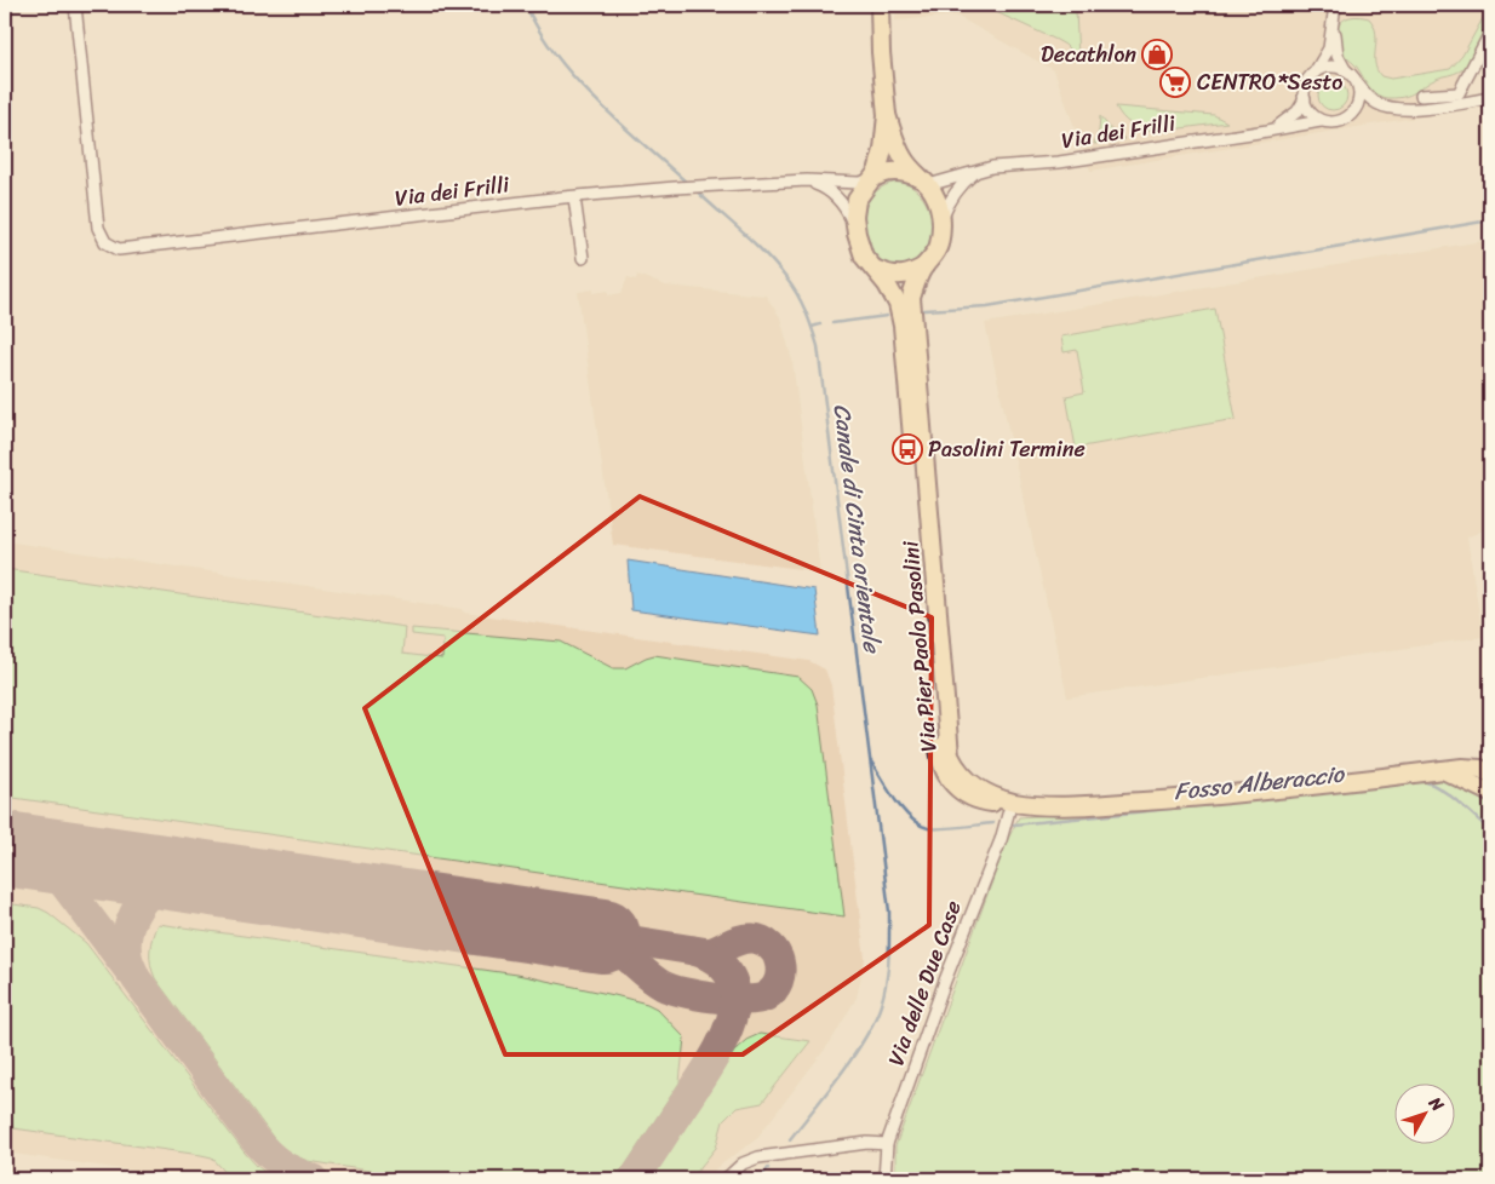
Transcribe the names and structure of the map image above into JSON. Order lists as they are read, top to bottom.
{
  "streets": {
    "main road": ["Via Pier Paolo Pasolini"],
    "street": ["Via dei Frilli", "Via delle Due Case"]
  },
  "crossings": [
    ["Via dei Frilli", "Via Pier Paolo Pasolini"],
    ["Via Pier Paolo Pasolini", "Via delle Due Case"]
  ],
  "water": ["Canale di Cinta orientale", "Fosso Alberaccio"],
  "places": {
    "shop": ["Decathlon"],
    "supermarket": ["CENTRO*Sesto"],
    "bus stop": ["Pasolini Termine"]
  },
  "north": "top right"
}
